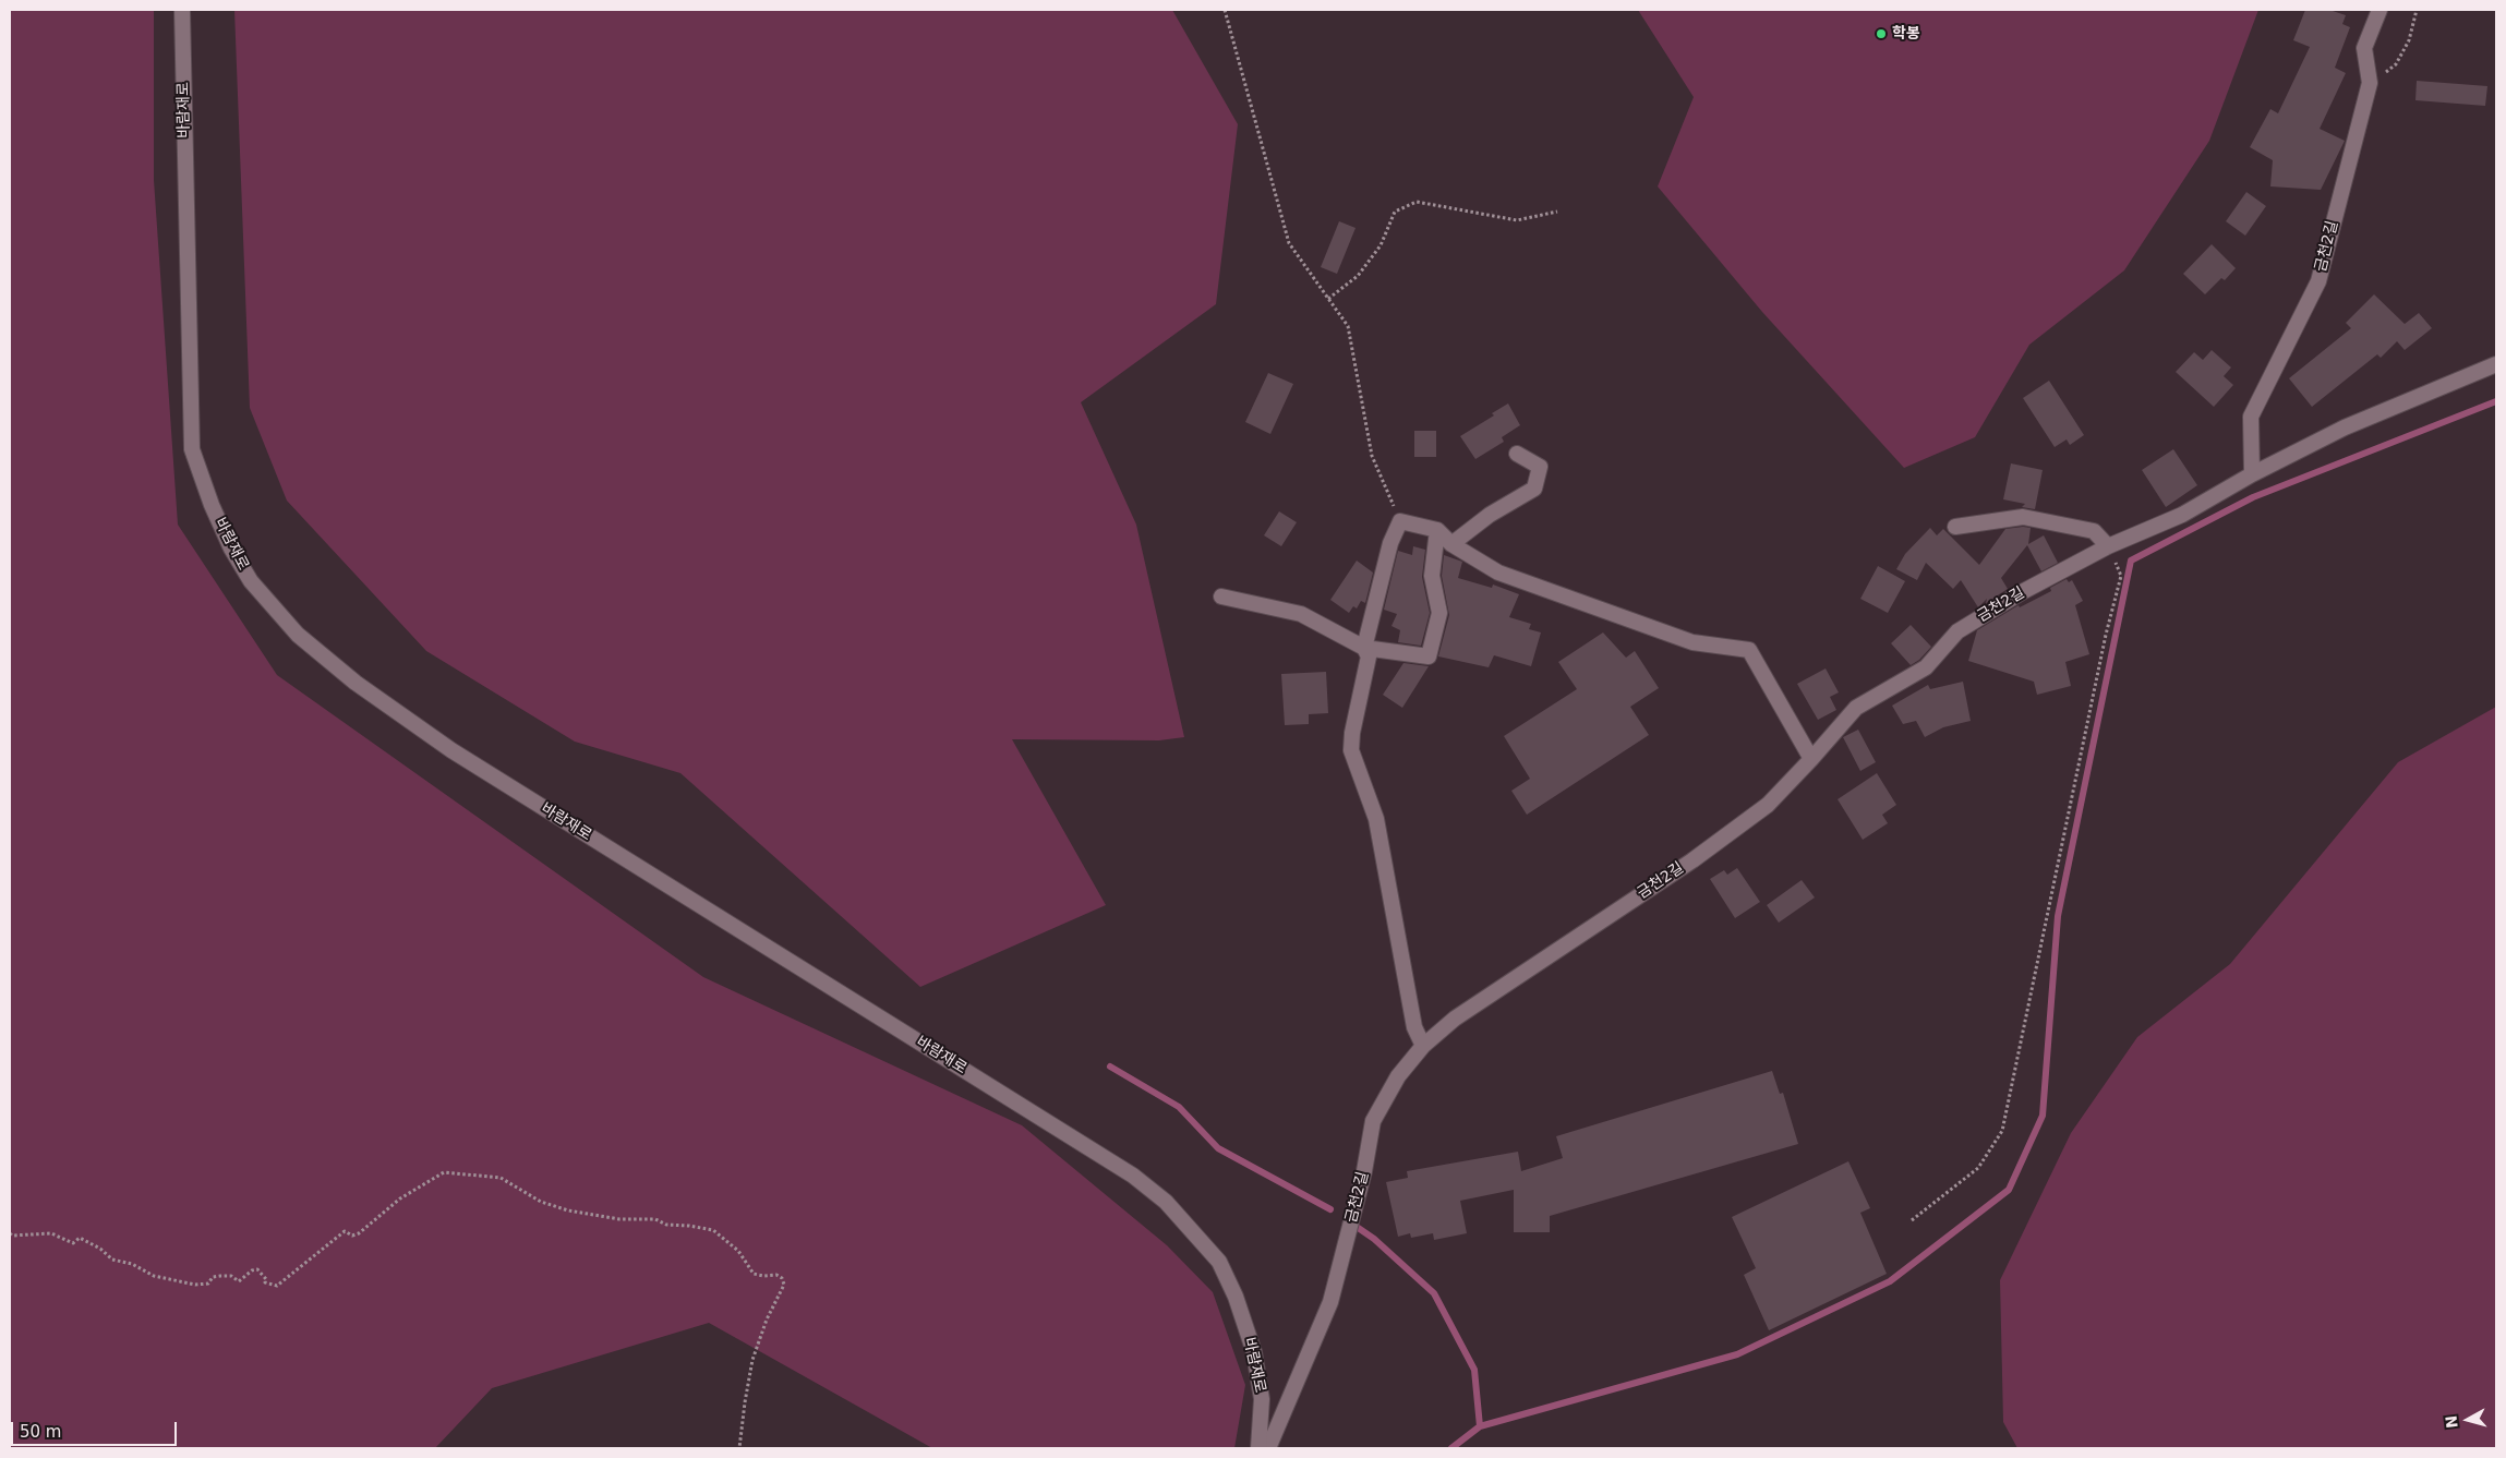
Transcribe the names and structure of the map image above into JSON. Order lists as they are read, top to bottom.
{
  "streets": {
    "street": ["바람재로", "금천2길"]
  },
  "places": ["학봉"],
  "scale_bar": "50 m",
  "north": "left"
}
